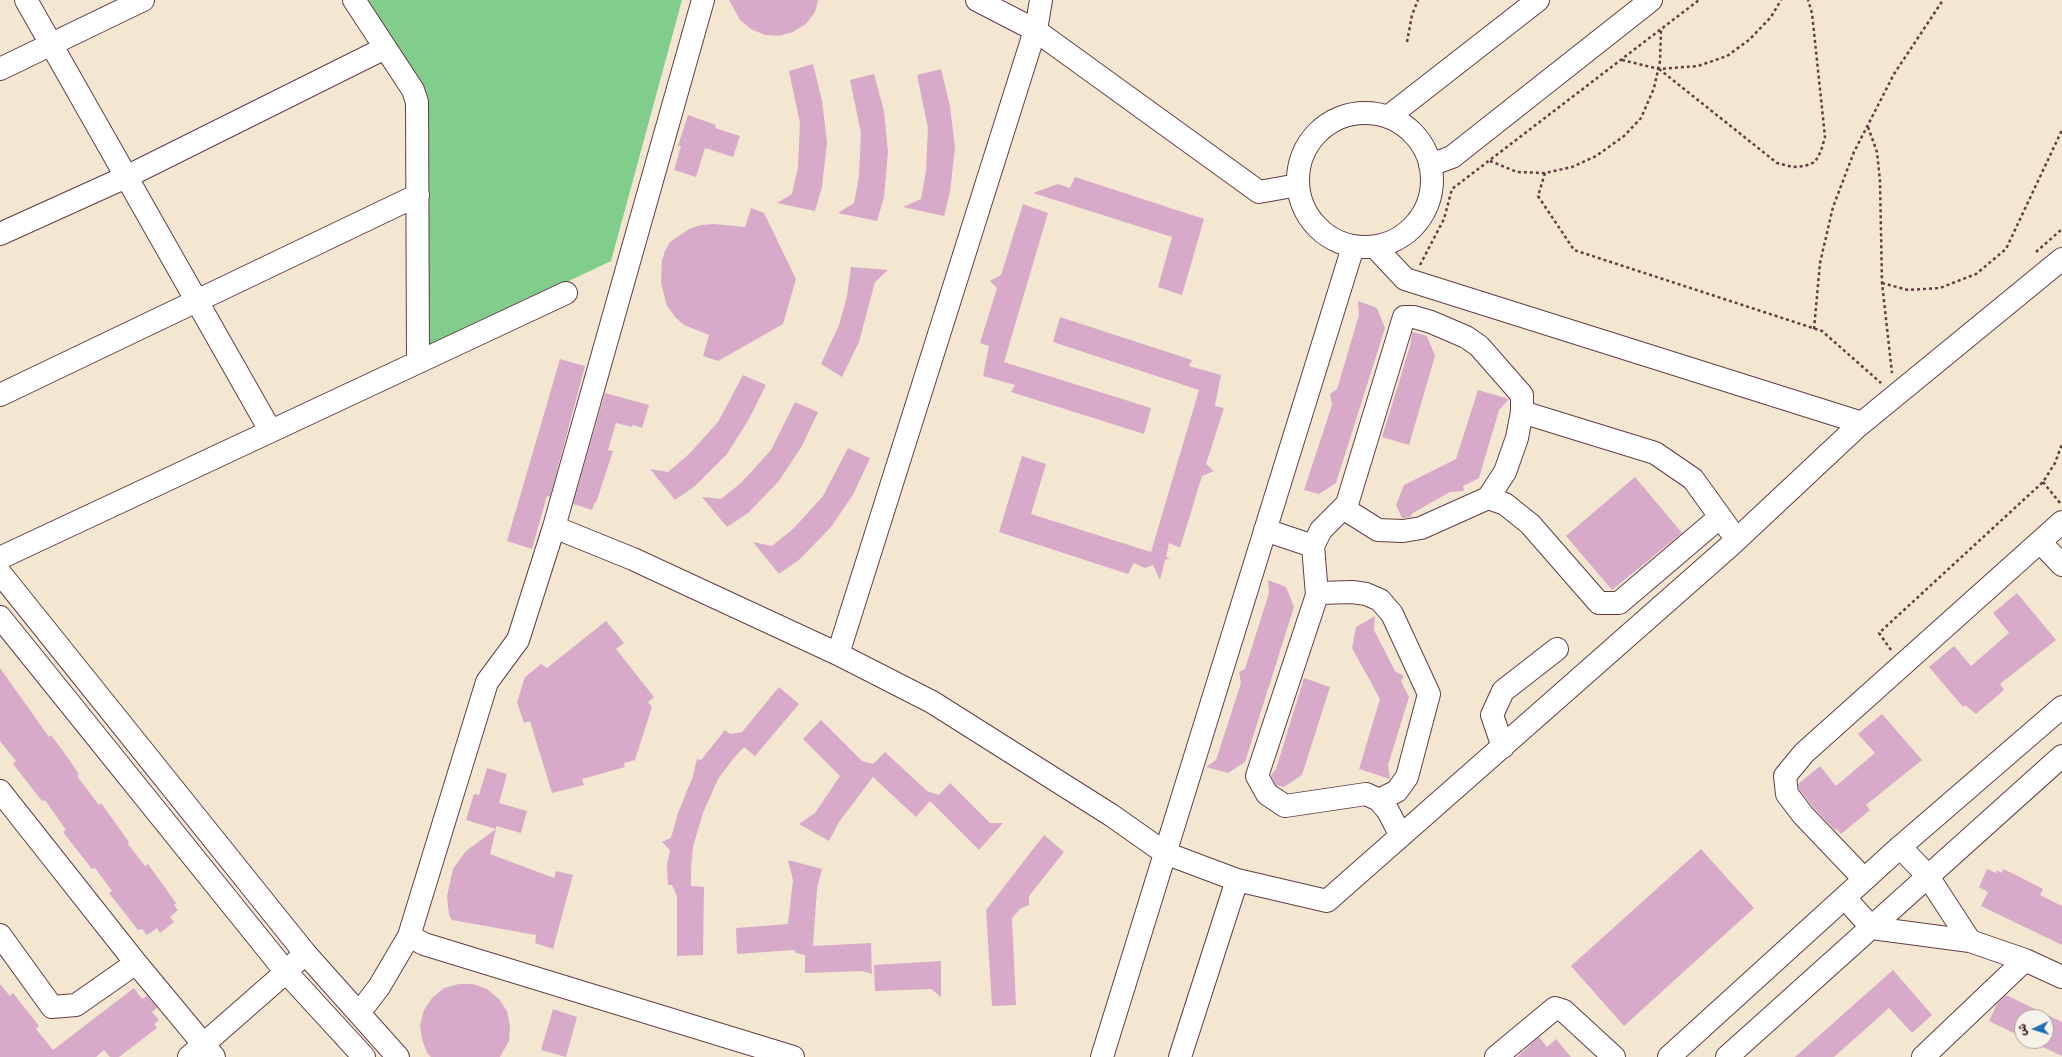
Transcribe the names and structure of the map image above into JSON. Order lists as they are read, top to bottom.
{
  "north": "left"
}
